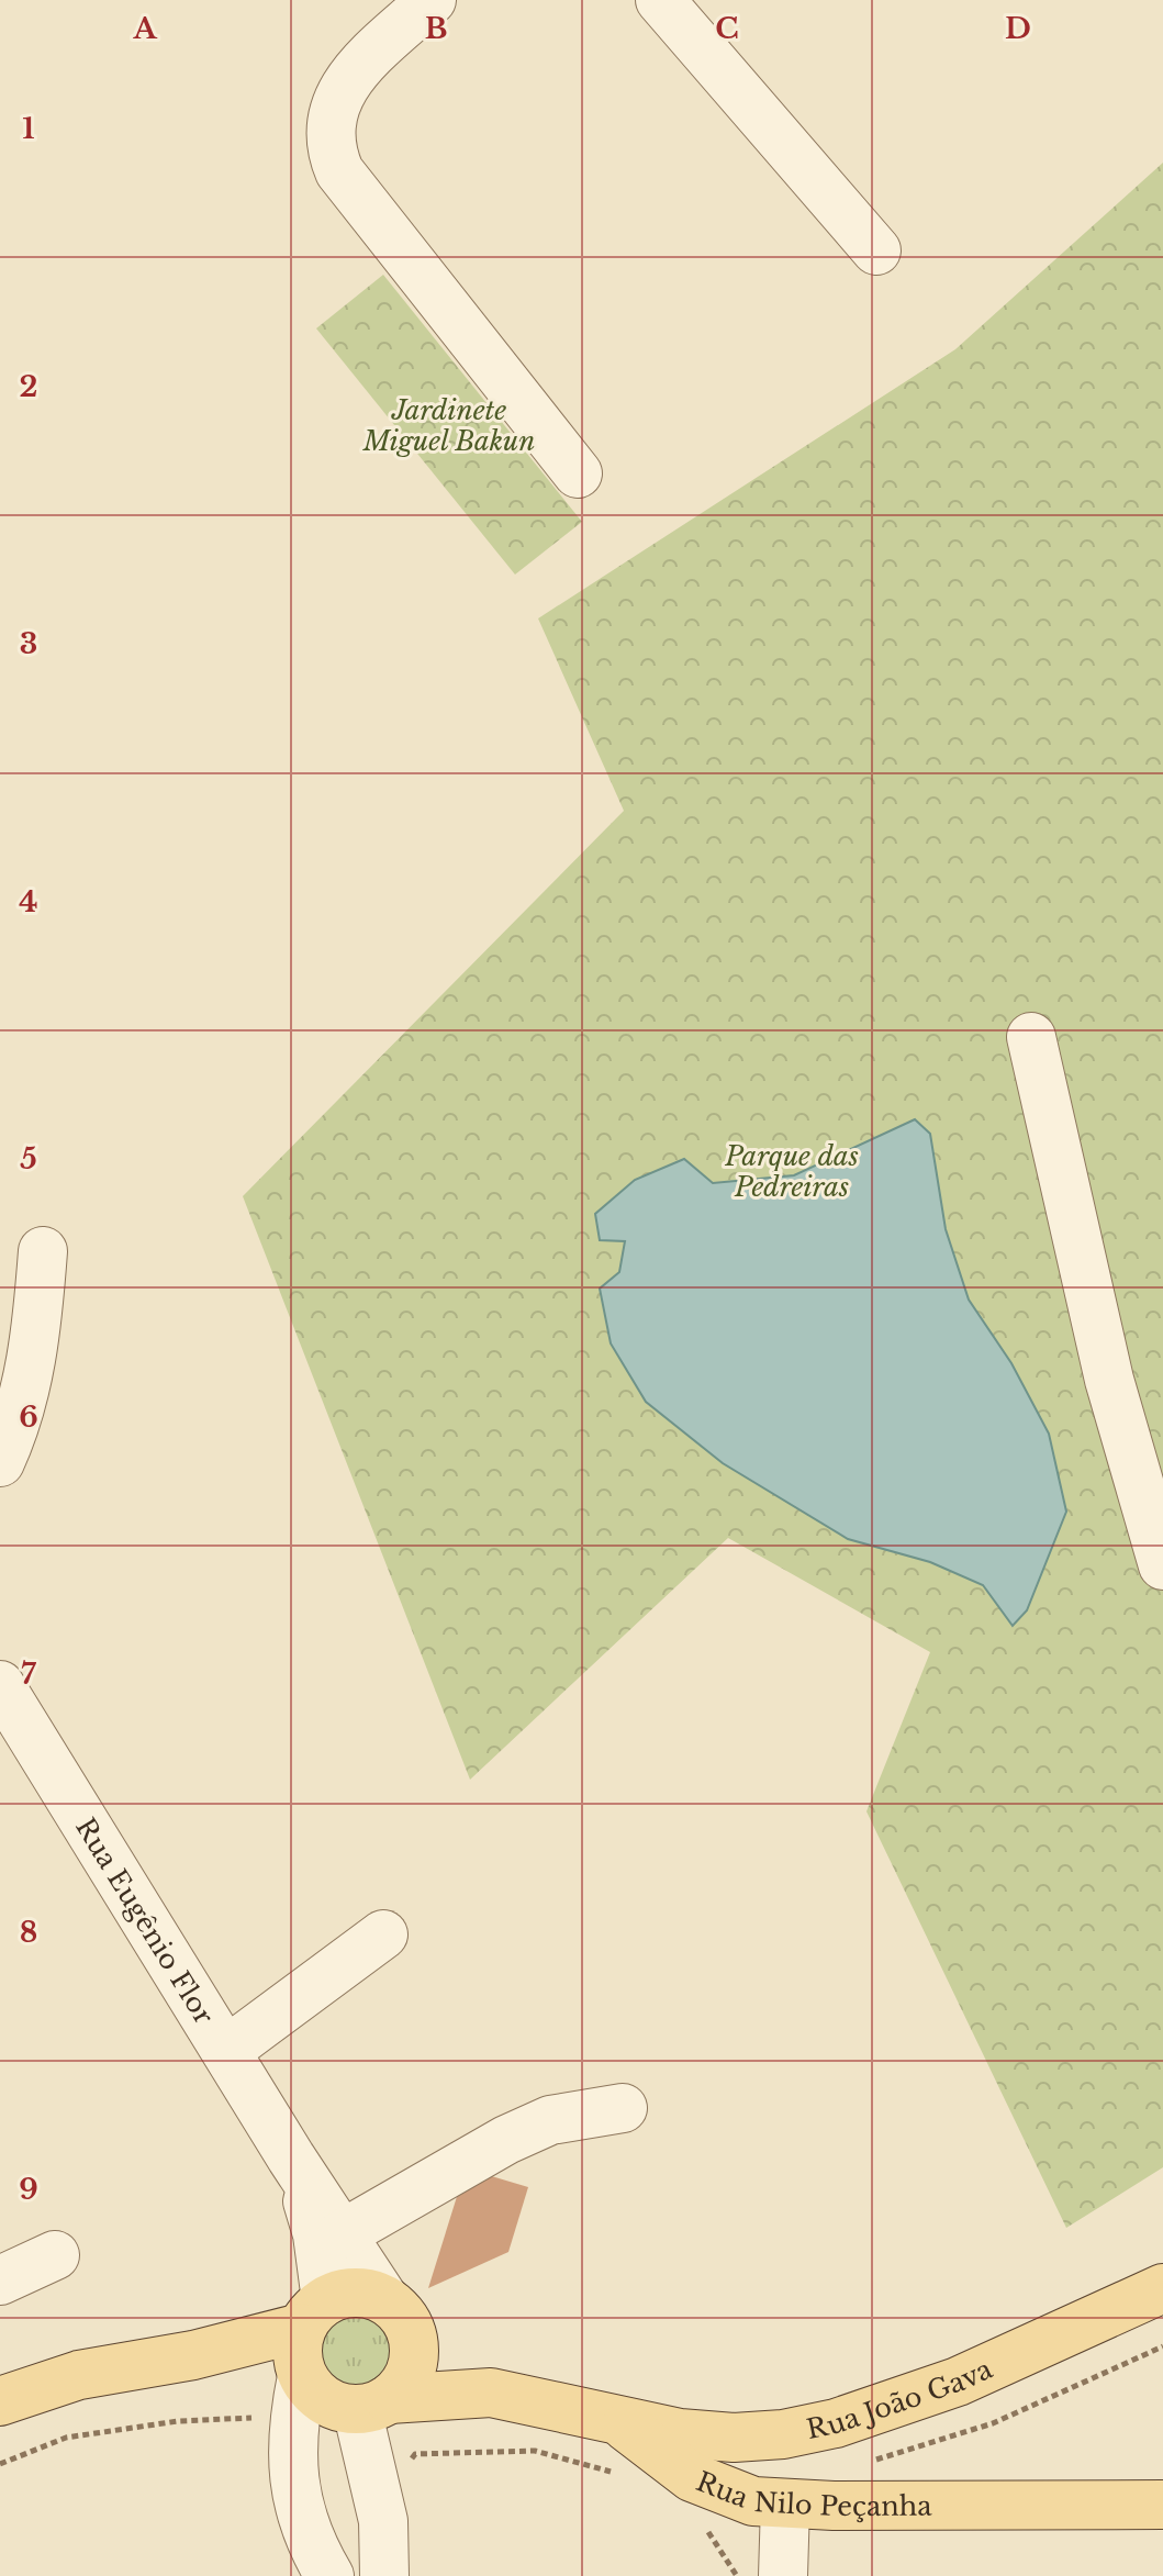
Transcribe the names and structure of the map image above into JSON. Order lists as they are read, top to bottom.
{
  "streets": {
    "main road": ["Rua João Gava", "Rua Nilo Peçanha"],
    "street": ["Rua Eugênio Flor"]
  },
  "crossings": [
    ["Rua Eugênio Flor", "Rua Nilo Peçanha"],
    ["Rua João Gava", "Rua Nilo Peçanha"]
  ],
  "parks": ["Jardinete Miguel Bakun", "Parque das Pedreiras"],
  "grid": {
    "columns": [
      "A",
      "B",
      "C",
      "D"
    ],
    "rows": [
      "1",
      "2",
      "3",
      "4",
      "5",
      "6",
      "7",
      "8",
      "9"
    ]
  }
}
